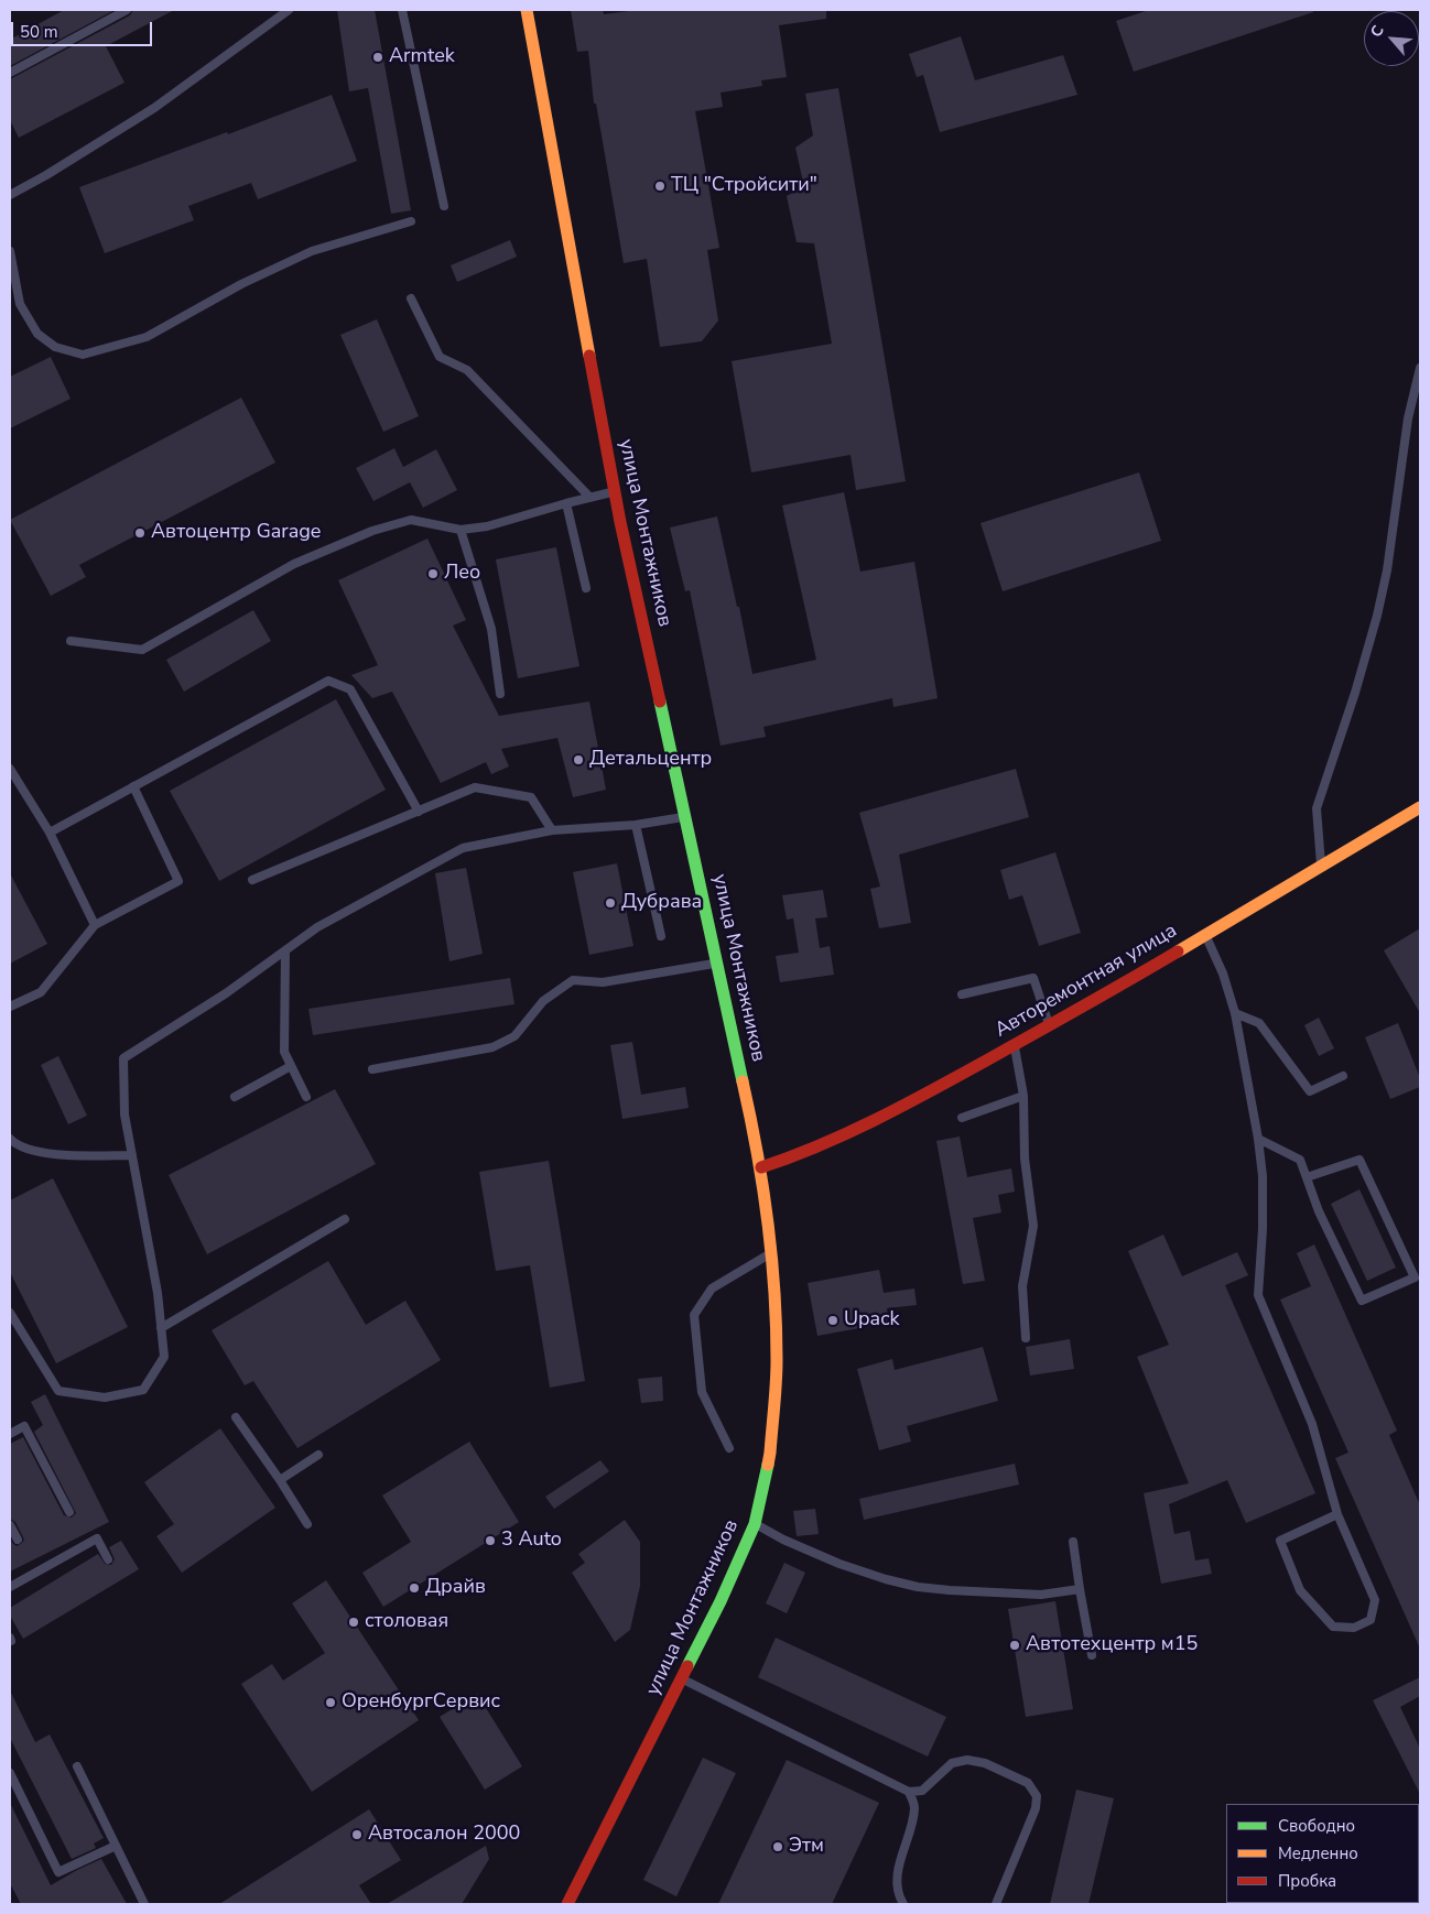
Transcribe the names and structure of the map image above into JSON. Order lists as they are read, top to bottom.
{
  "streets": {
    "main road": ["улица Монтажников", "Авторемонтная улица"]
  },
  "crossings": [
    ["улица Монтажников", "Авторемонтная улица"]
  ],
  "places": [
    "Armtek",
    "ТЦ \"Стройсити\"",
    "Автоцентр Garage",
    "Лео",
    "Детальцентр",
    "Дубрава",
    "Upack",
    "3 Auto",
    "Драйв",
    "столовая",
    "Автотехцентр м15",
    "ОренбургСервис",
    "Автосалон 2000",
    "Этм"
  ],
  "legend": ["Свободно", "Медленно", "Пробка"],
  "scale_bar": "50 m",
  "north": "top left"
}
